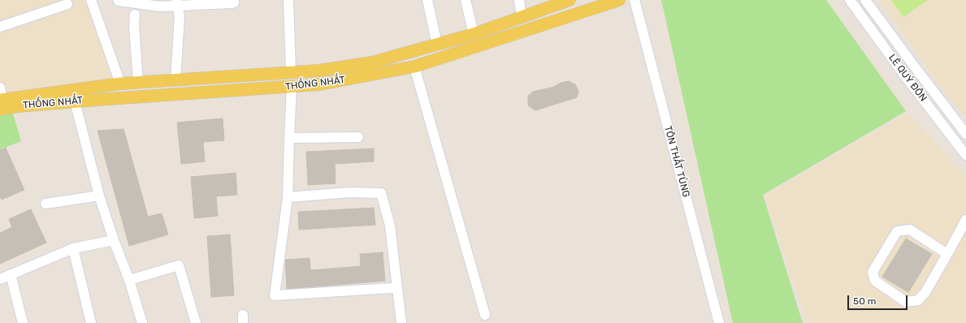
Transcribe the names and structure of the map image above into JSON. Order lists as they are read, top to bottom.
{
  "streets": {
    "main road": ["THỐNG NHẤT"],
    "street": ["LÊ QUÝ ĐÔN", "TÔN THẤT TÙNG"]
  },
  "scale_bar": "50 m"
}
